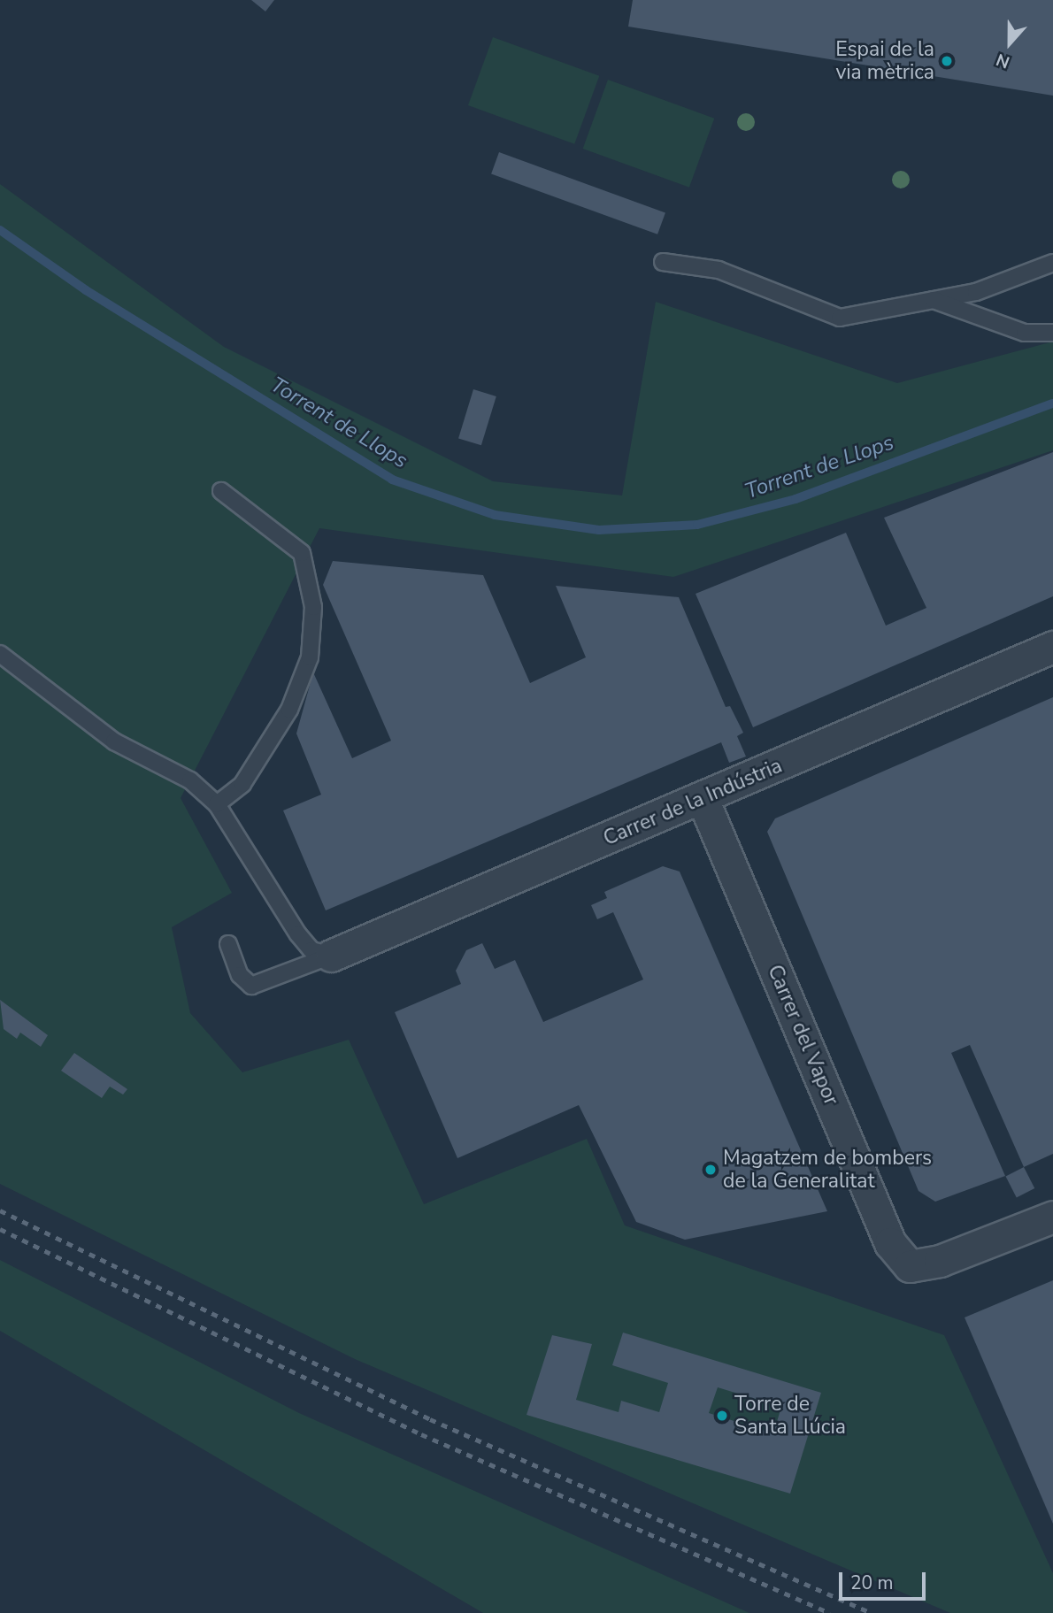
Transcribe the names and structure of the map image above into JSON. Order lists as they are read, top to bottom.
{
  "streets": {
    "street": ["Carrer de la Indústria", "Carrer del Vapor"]
  },
  "crossings": [
    ["Carrer de la Indústria", "Carrer del Vapor"]
  ],
  "water": ["Torrent de Llops"],
  "places": ["Espai de la via mètrica", "Magatzem de bombers de la Generalitat", "Torre de Santa Llúcia"],
  "scale_bar": "20 m",
  "north": "bottom"
}
